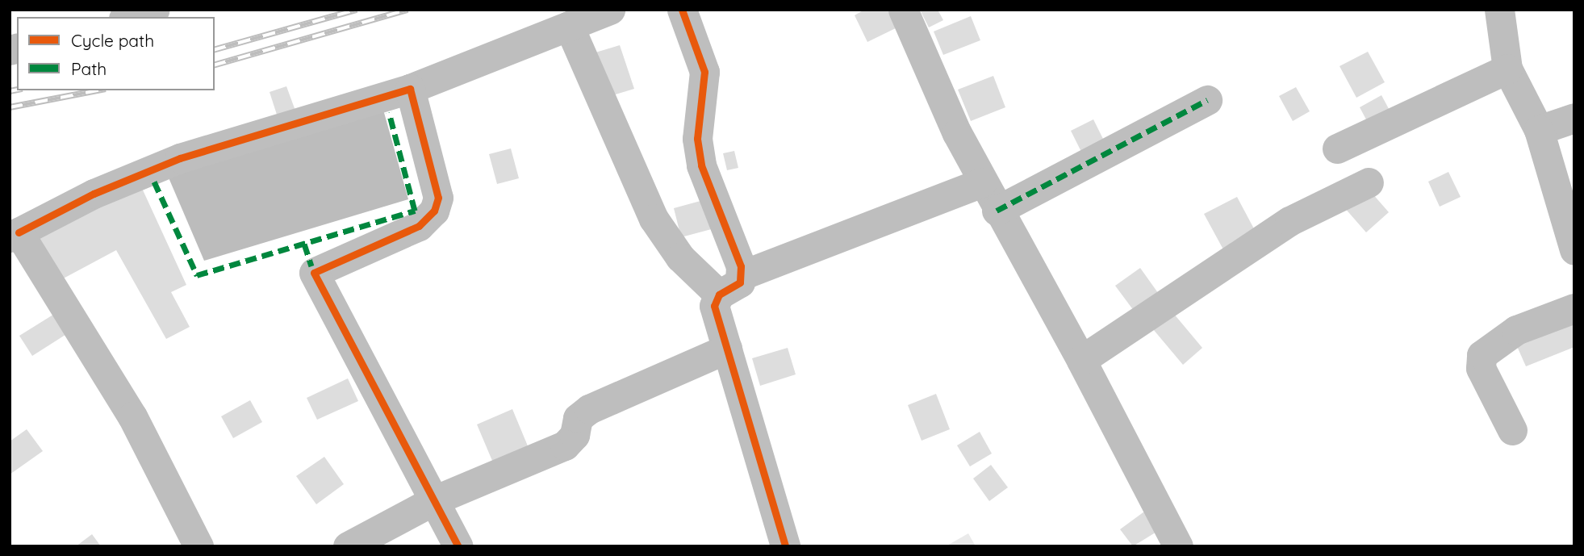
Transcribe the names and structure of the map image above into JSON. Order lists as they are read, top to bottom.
{
  "legend": ["Cycle path", "Path"]
}
